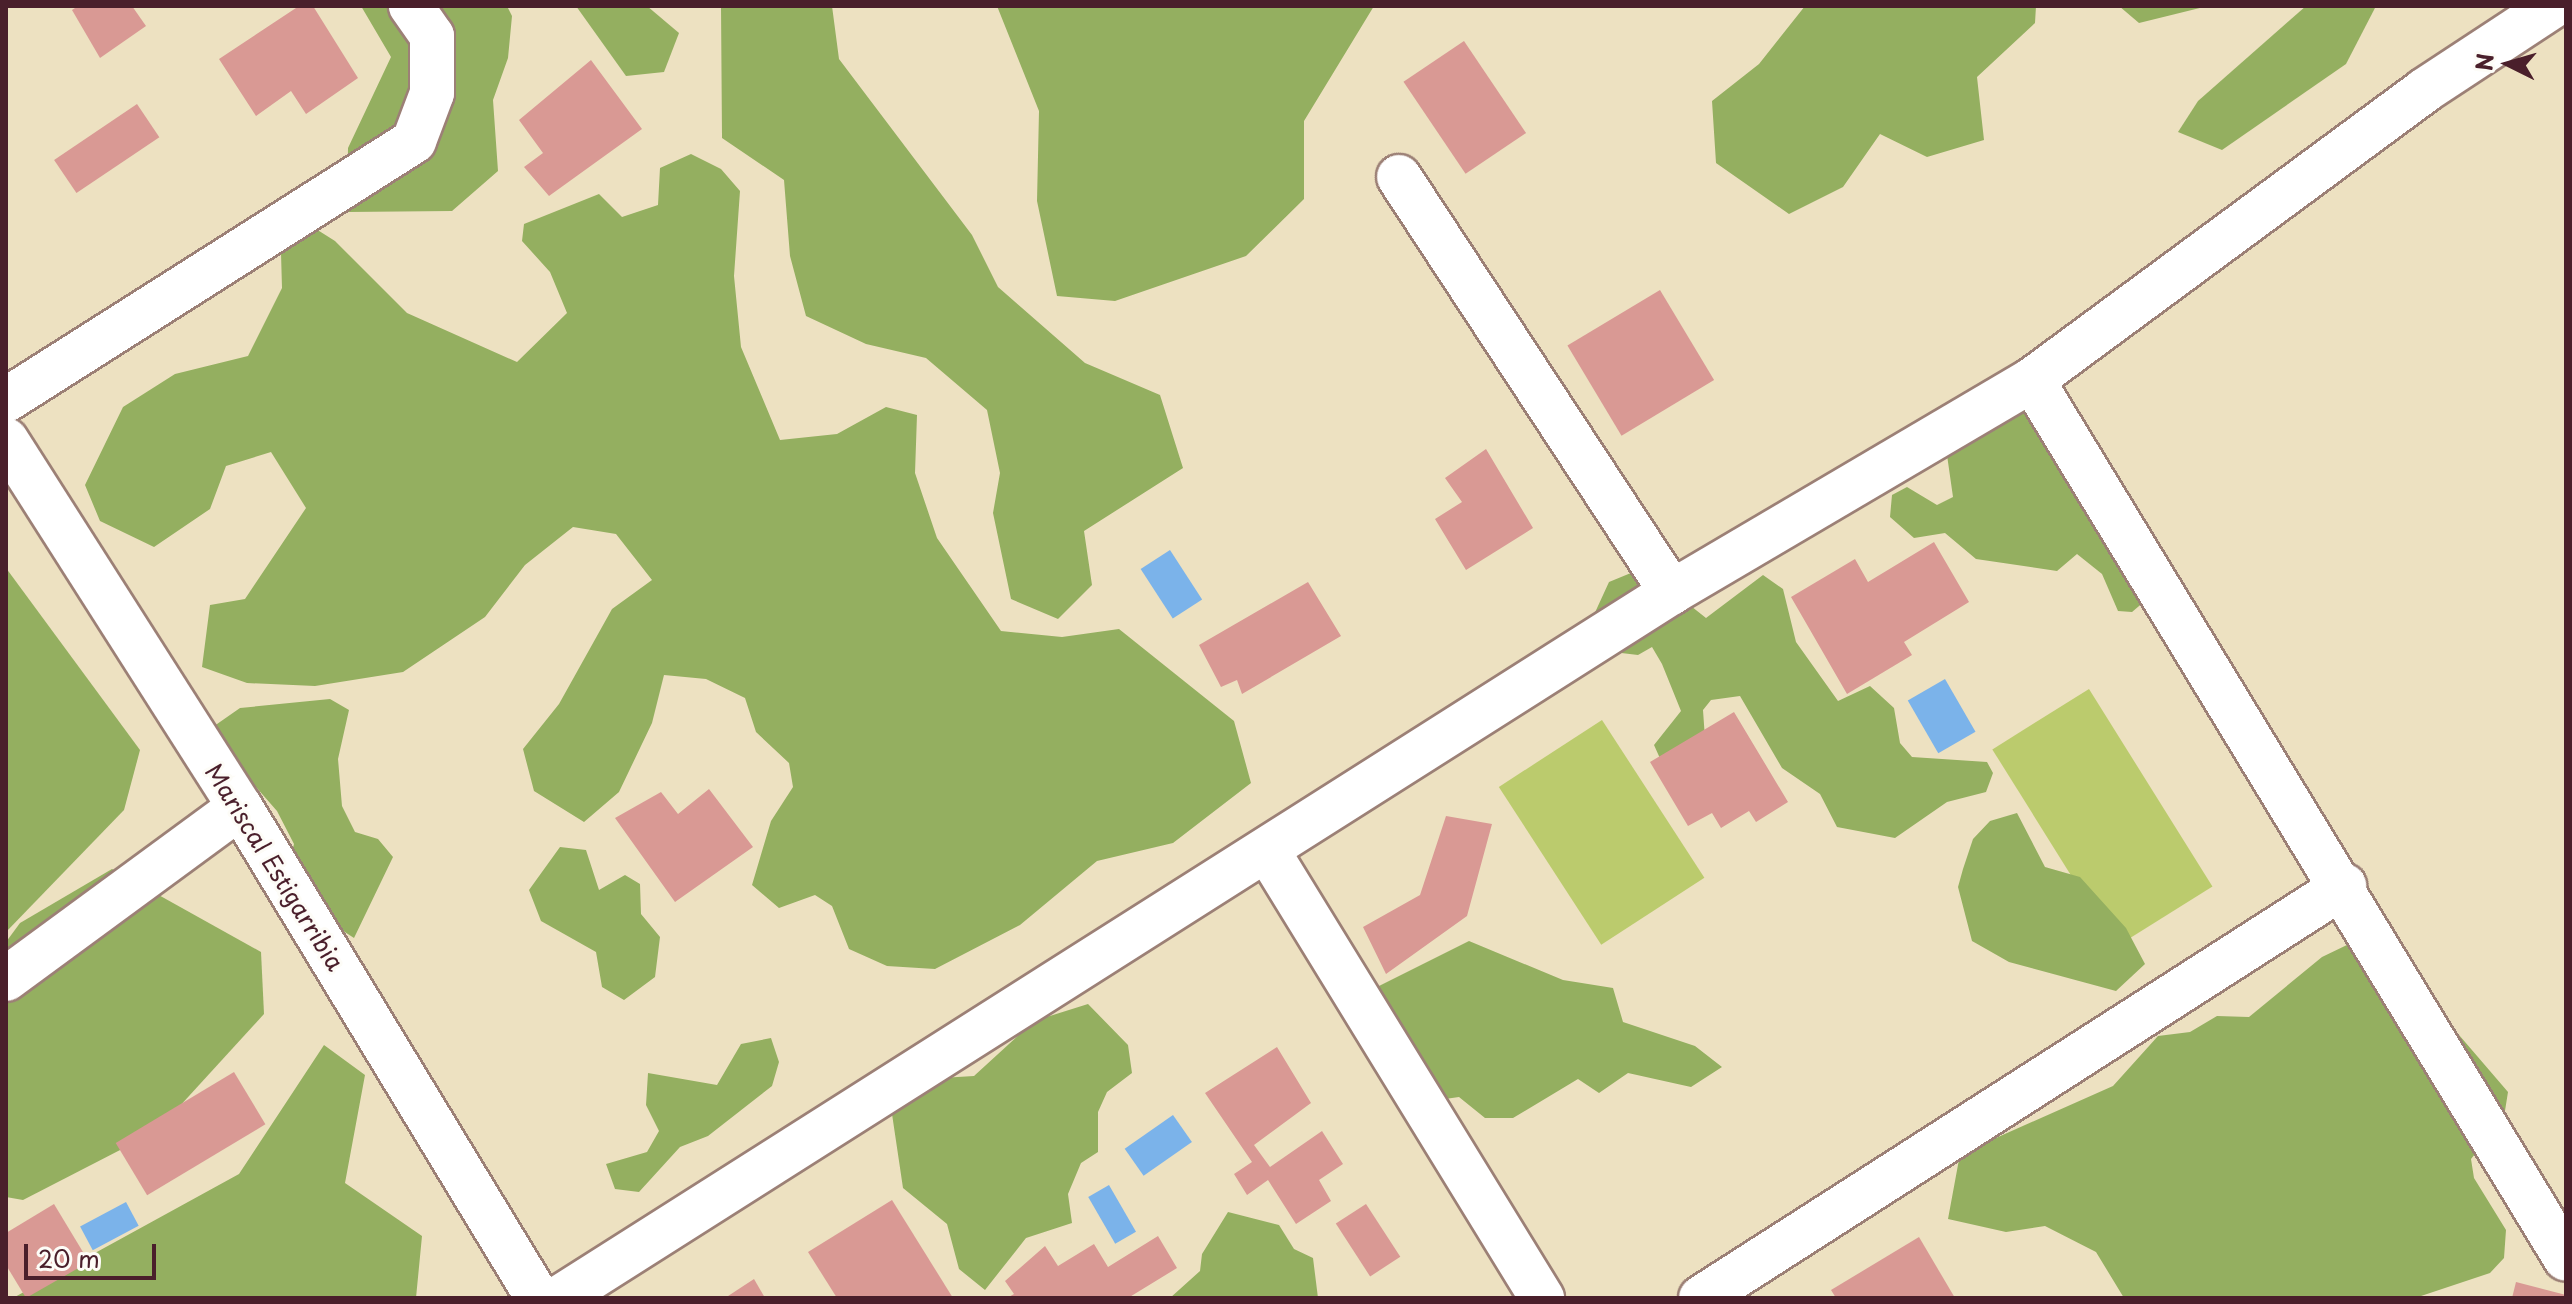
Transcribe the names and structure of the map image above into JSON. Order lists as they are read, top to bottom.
{
  "streets": {
    "street": ["Mariscal Estigarribia"]
  },
  "scale_bar": "20 m",
  "north": "left"
}
